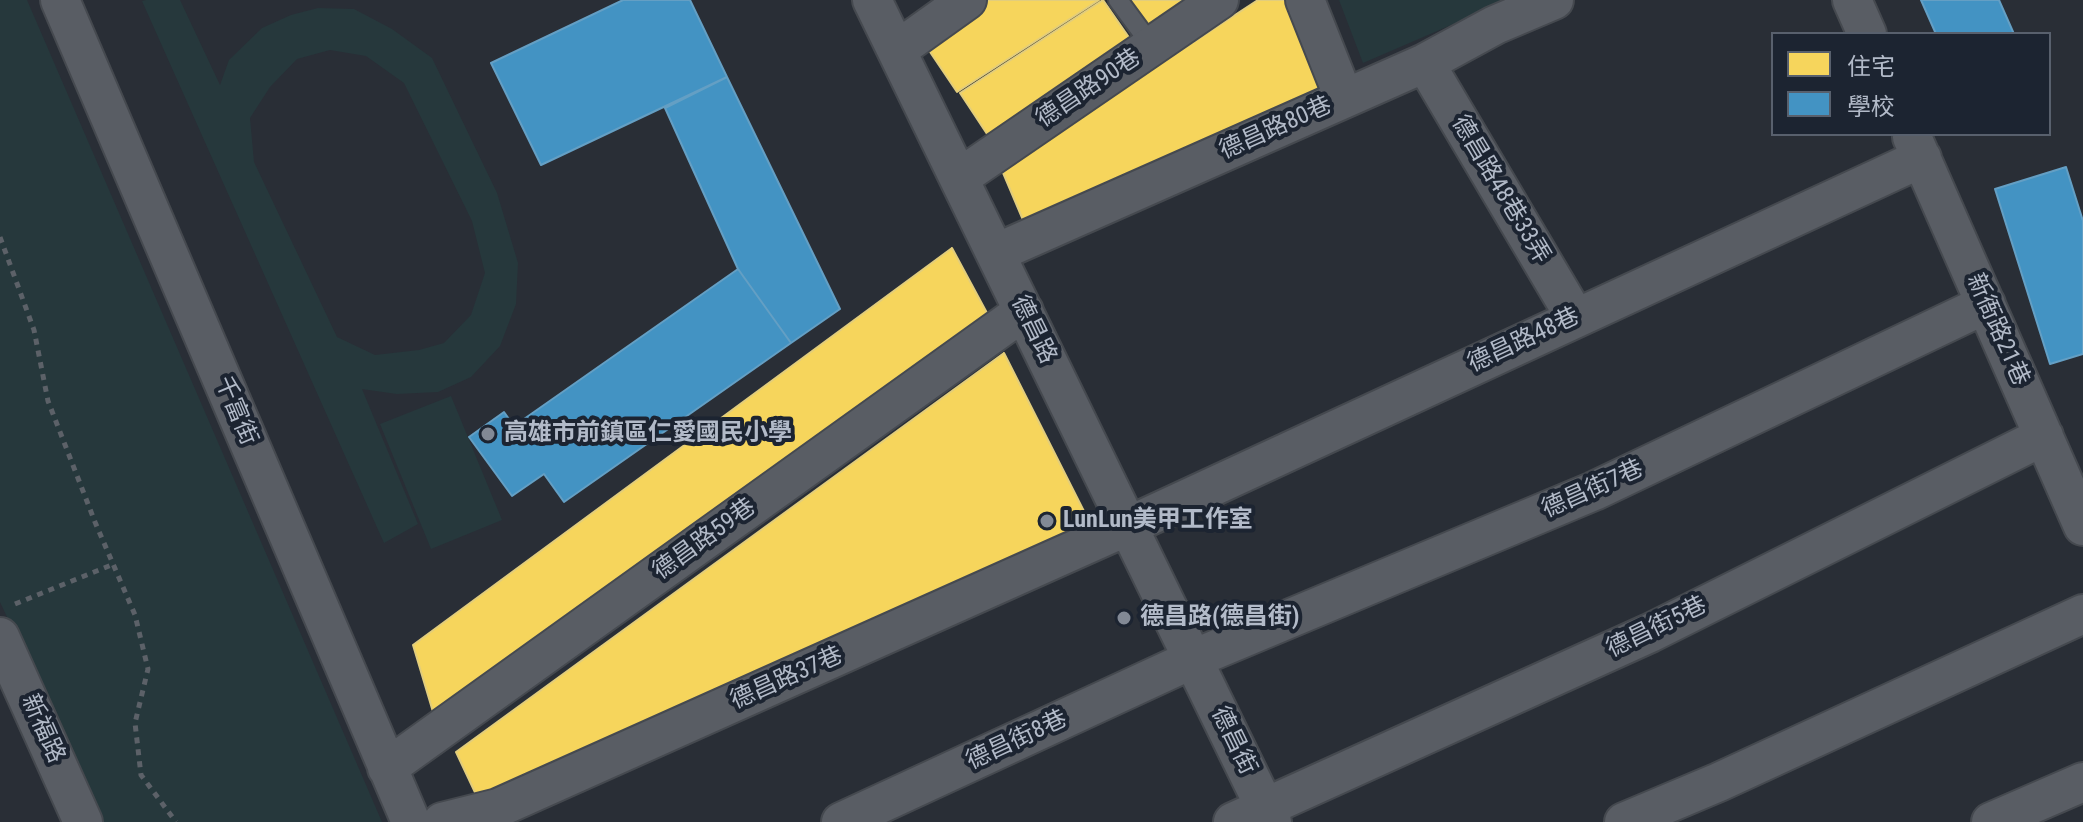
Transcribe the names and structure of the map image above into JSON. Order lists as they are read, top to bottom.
{
  "streets": {
    "street": [
      "德昌路90巷",
      "德昌路80巷",
      "德昌路48巷33弄",
      "德昌路",
      "新衙路21巷",
      "德昌路48巷",
      "千富街",
      "德昌街7巷",
      "德昌路59巷",
      "德昌街5巷",
      "德昌路37巷",
      "新福路",
      "德昌街8巷",
      "德昌街"
    ]
  },
  "crossings": [
    ["德昌路90巷", "德昌路"],
    ["德昌路80巷", "德昌路48巷33弄"],
    ["德昌路80巷", "德昌路"],
    ["德昌路48巷33弄", "德昌路48巷"],
    ["德昌路", "德昌路48巷"],
    ["德昌路", "德昌街7巷"],
    ["德昌路", "德昌路59巷"],
    ["德昌路", "德昌路37巷"],
    ["德昌路", "德昌街8巷"],
    ["德昌路", "德昌街"],
    ["新衙路21巷", "德昌路48巷"],
    ["新衙路21巷", "德昌街7巷"],
    ["新衙路21巷", "德昌街5巷"],
    ["德昌路48巷", "德昌路37巷"],
    ["千富街", "德昌路59巷"],
    ["德昌街7巷", "德昌街8巷"],
    ["德昌街7巷", "德昌街"],
    ["德昌街5巷", "德昌街"],
    ["德昌街8巷", "德昌街"]
  ],
  "places": ["高雄市前鎮區仁愛國民小學", "LunLun美甲工作室", "德昌路(德昌街)"],
  "legend": ["住宅", "學校"]
}
